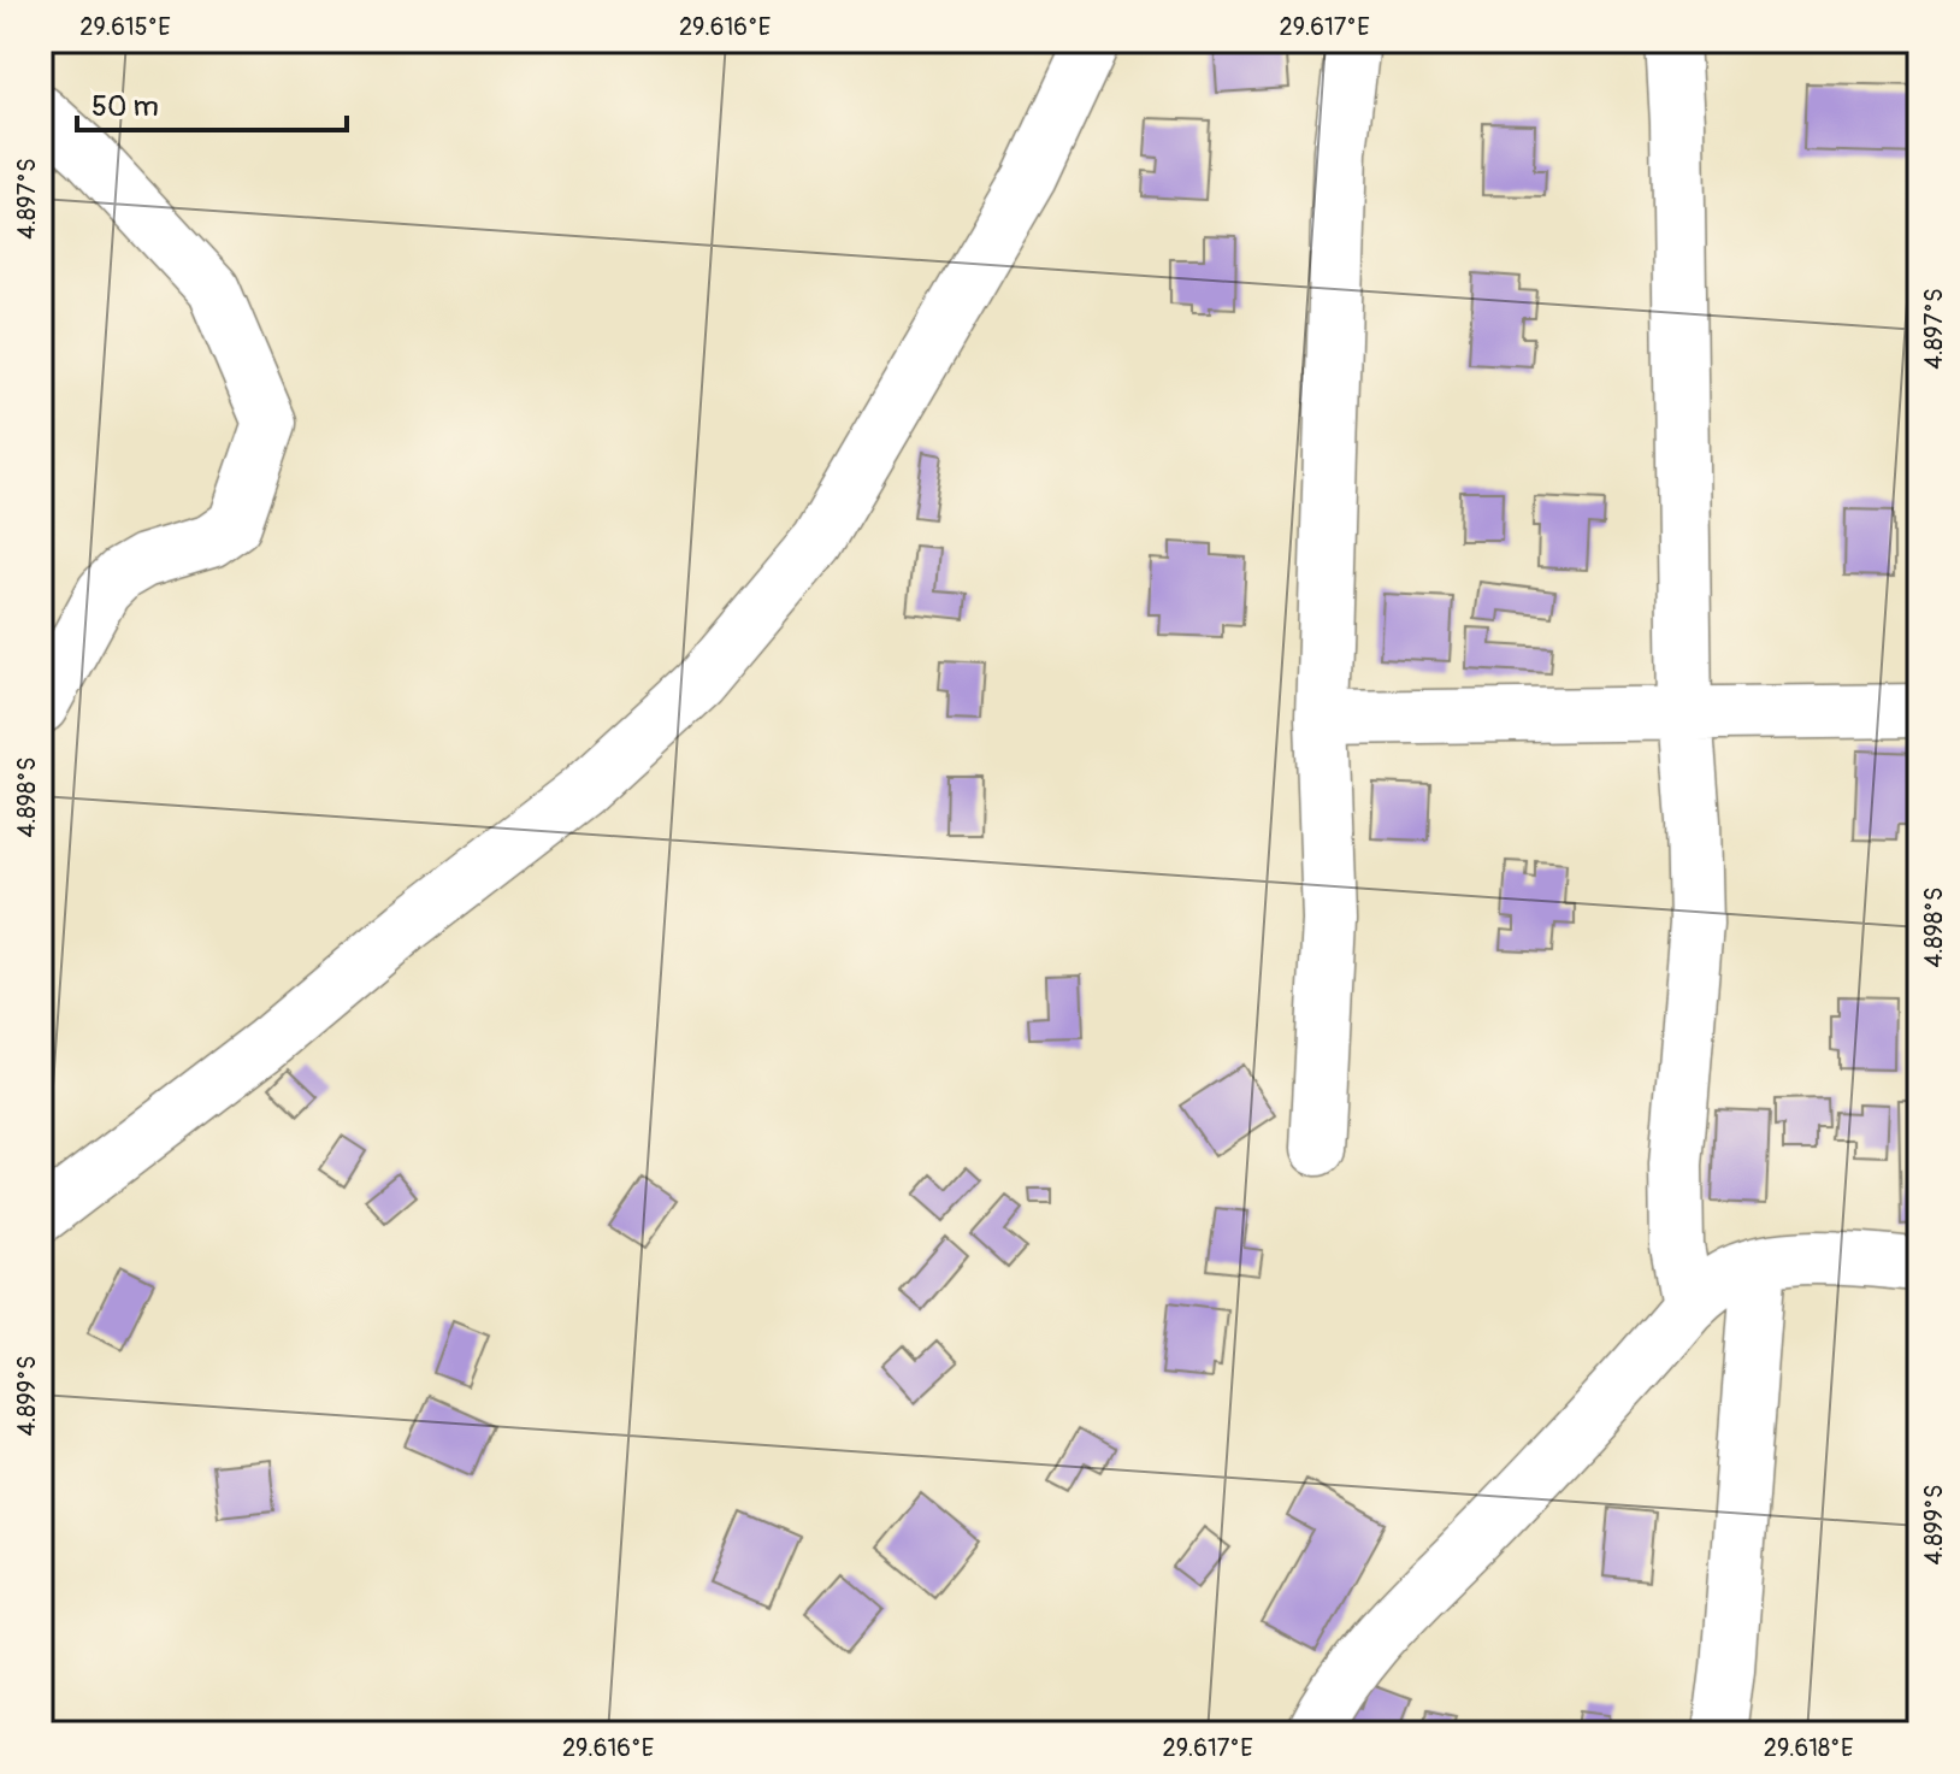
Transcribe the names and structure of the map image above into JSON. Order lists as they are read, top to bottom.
{
  "scale_bar": "50 m",
  "coordinates": [
    "29.615°E",
    "29.616°E",
    "29.617°E",
    "4.897°S",
    "4.898°S",
    "4.899°S",
    "29.618°E"
  ]
}
